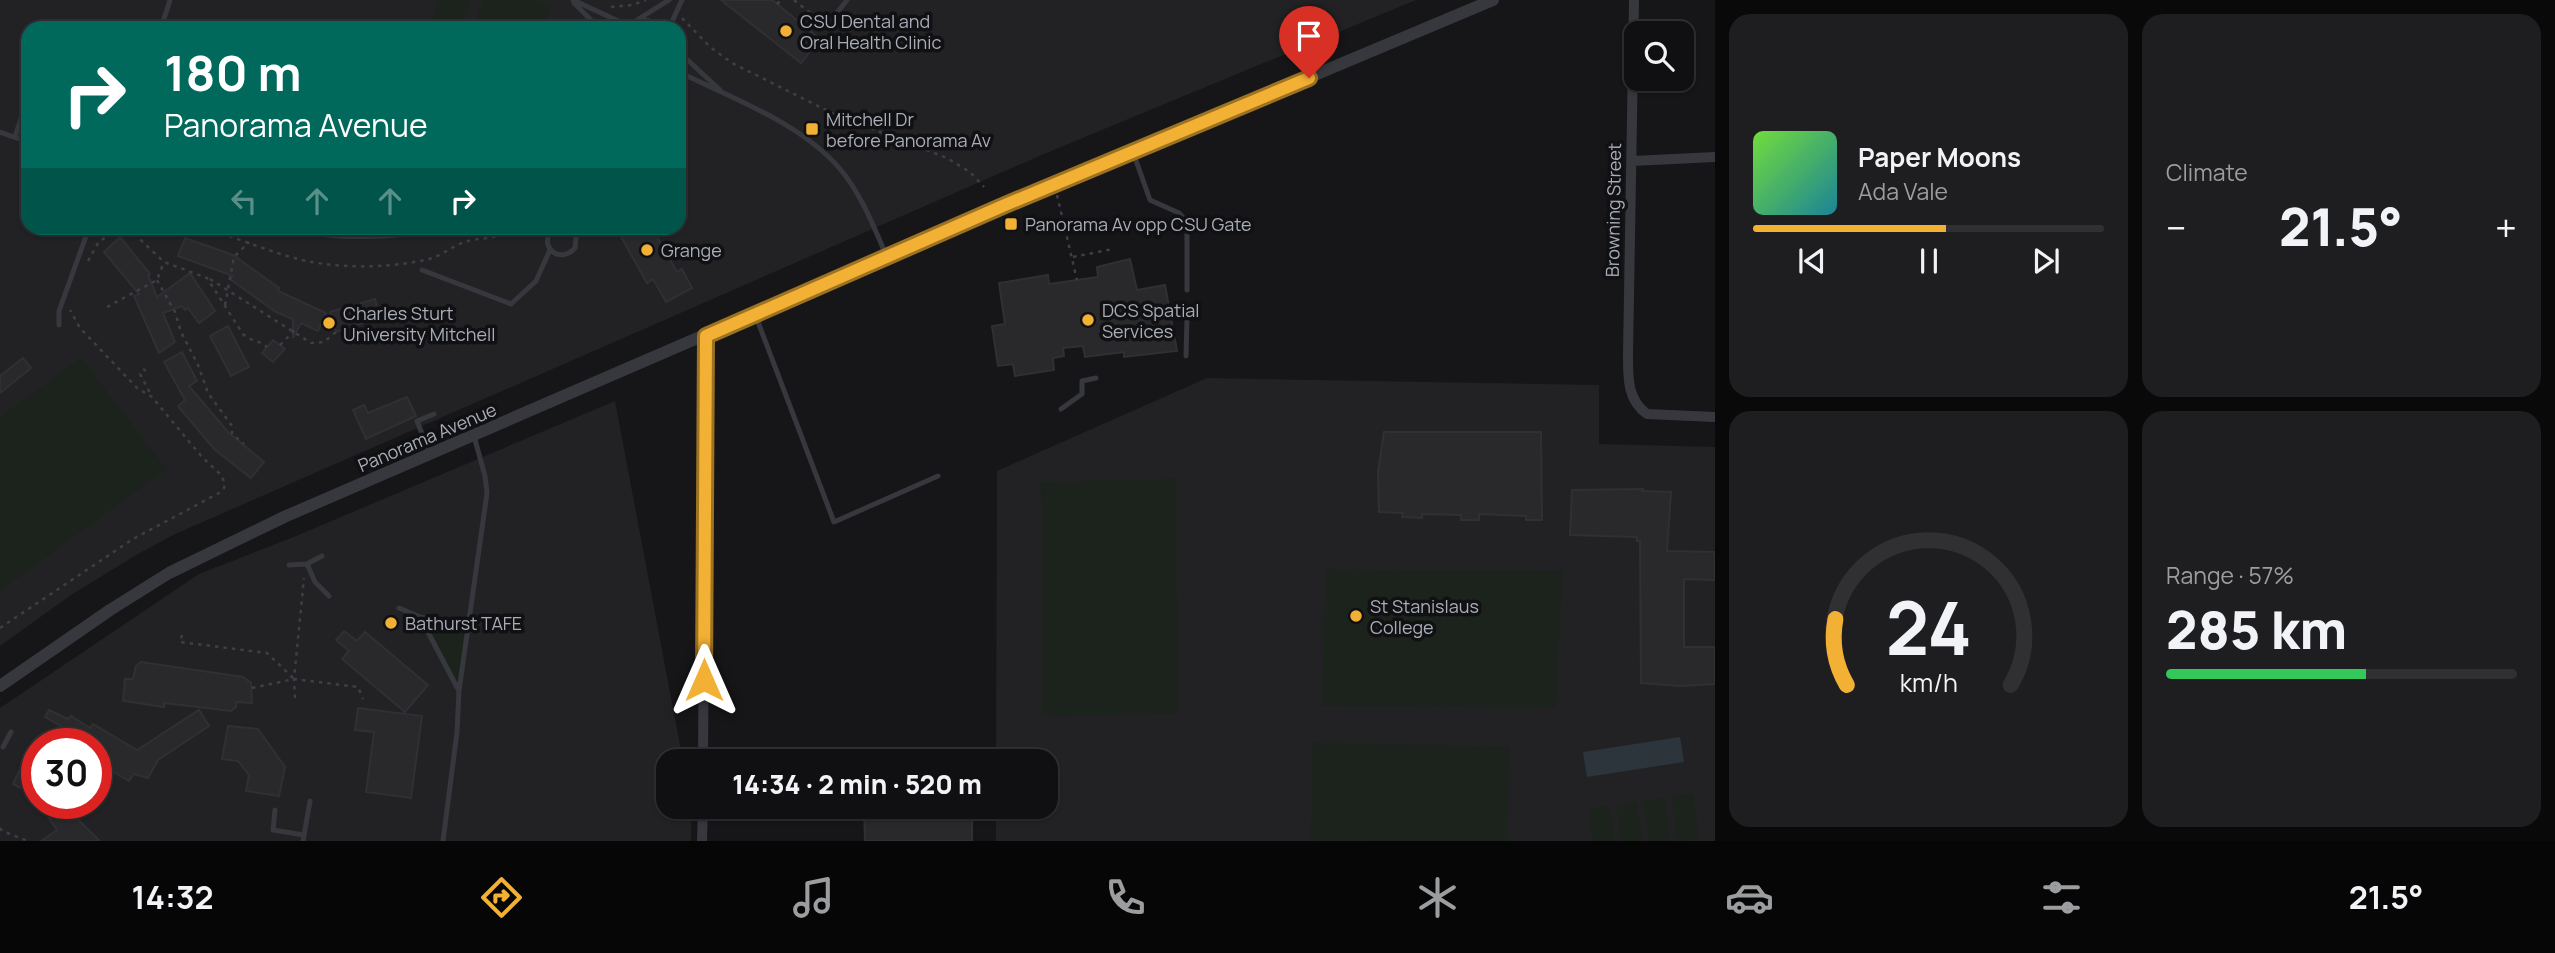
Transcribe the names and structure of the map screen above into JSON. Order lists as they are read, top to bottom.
{
  "streets": {
    "street": ["Browning Street", "Panorama Avenue"]
  },
  "places": {
    "other": [
      "CSU Dental and Oral Health Clinic",
      "Grange",
      "DCS Spatial Services",
      "Charles Sturt University Mitchell",
      "St Stanislaus College",
      "Bathurst TAFE"
    ],
    "transit": ["Mitchell Dr before Panorama Av", "Panorama Av opp CSU Gate"]
  },
  "page": {
    "tile": [
      "Climate",
      ["Range · 57%", "285 km"]
    ],
    "turn": ["180 m", "Panorama Avenue"],
    "song": ["Paper Moons", "Ada Vale"],
    "heat": ["−", "21.5°", "+"],
    "limit": "30",
    "trip": "14:34 · 2 min · 520 m",
    "tabs": ["14:32", "21.5°"],
    "gauge": ["24", "km/h"]
  }
}
